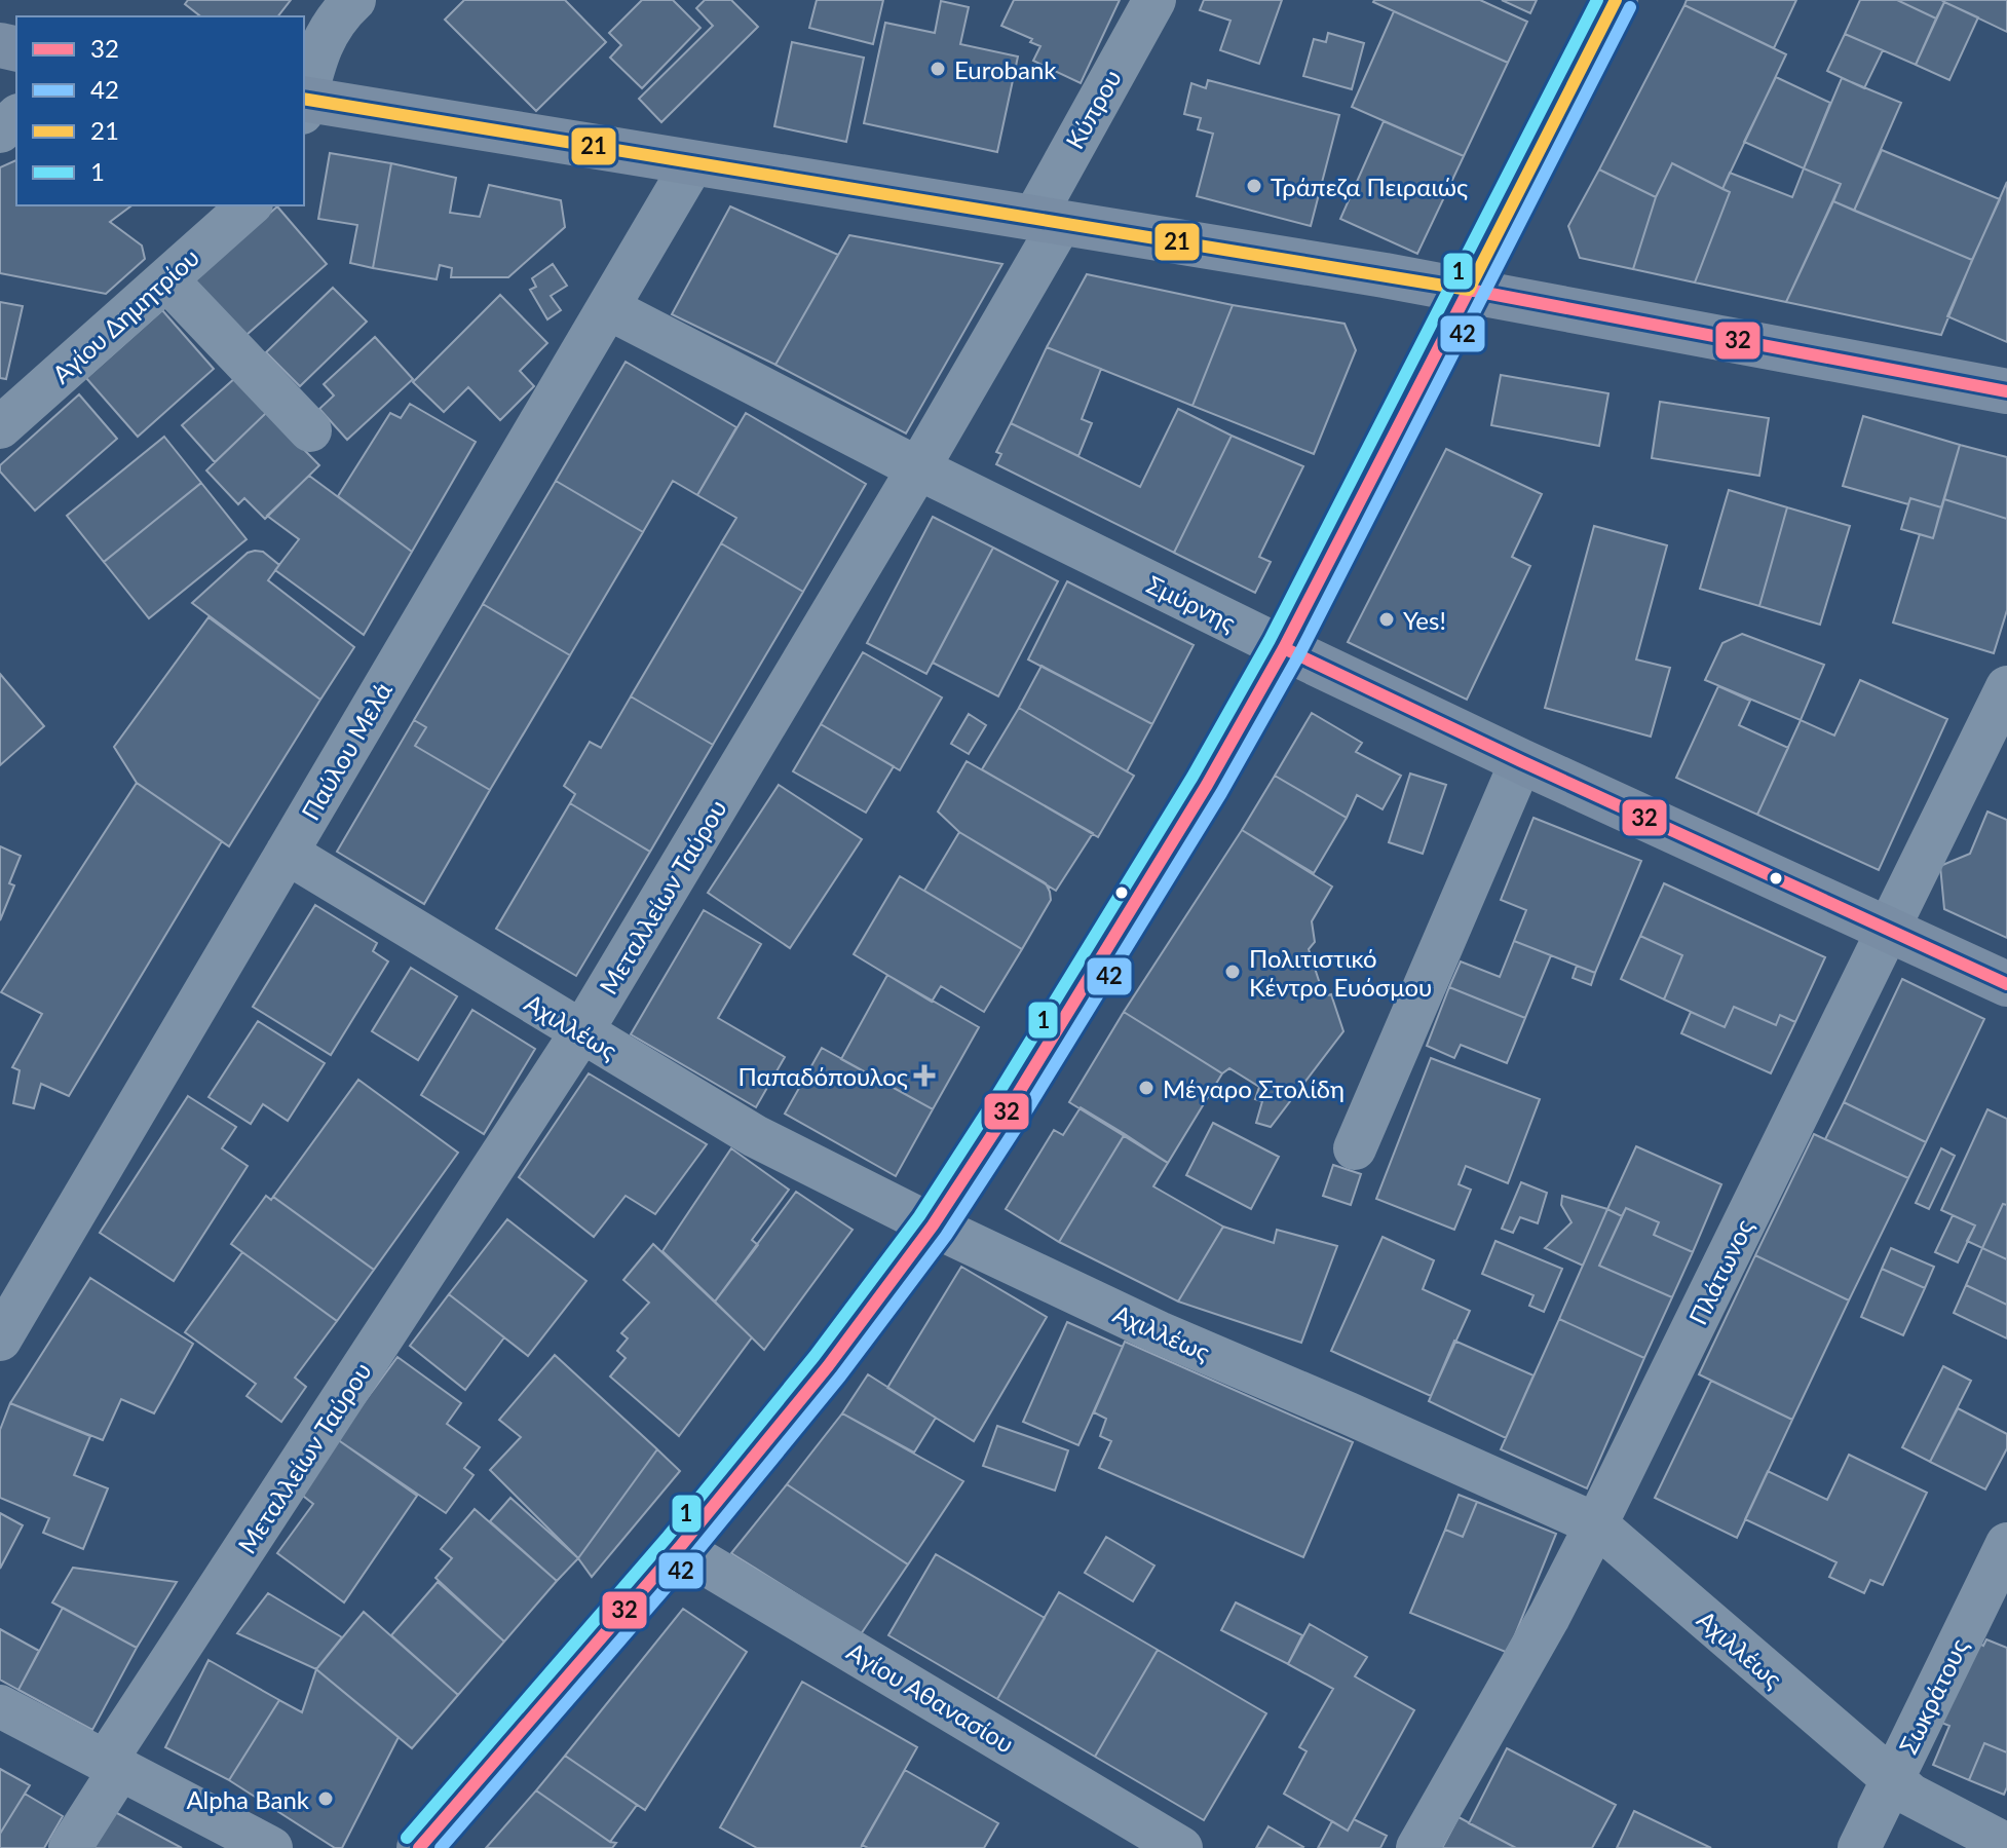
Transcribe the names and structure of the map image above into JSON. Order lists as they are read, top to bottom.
{
  "streets": {
    "street": [
      "Κύπρου",
      "Αγίου Δημητρίου",
      "Σμύρνης",
      "Παύλου Μελά",
      "Μεταλλείων Ταύρου",
      "Αχιλλέως",
      "Πλάτωνος",
      "Σωκράτους",
      "Αγίου Αθανασίου"
    ]
  },
  "crossings": [
    ["Κύπρου", "Μεταλλείων Ταύρου"],
    ["Σμύρνης", "Παύλου Μελά"],
    ["Σμύρνης", "Μεταλλείων Ταύρου"],
    ["Σμύρνης", "Πλάτωνος"],
    ["Παύλου Μελά", "Αχιλλέως"],
    ["Μεταλλείων Ταύρου", "Αχιλλέως"],
    ["Αχιλλέως", "Πλάτωνος"],
    ["Αχιλλέως", "Σωκράτους"]
  ],
  "places": {
    "other": [
      "Eurobank",
      "Τράπεζα Πειραιώς",
      "Yes!",
      "Πολιτιστικό Κέντρο Ευόσμου",
      "Μέγαρο Στολίδη",
      "Alpha Bank"
    ],
    "health": ["Παπαδόπουλος"]
  },
  "lines": [
    "transit line 21",
    "transit line 1",
    "transit line 42",
    "transit line 32"
  ],
  "legend": [
    "32",
    "42",
    "21",
    "1"
  ]
}
